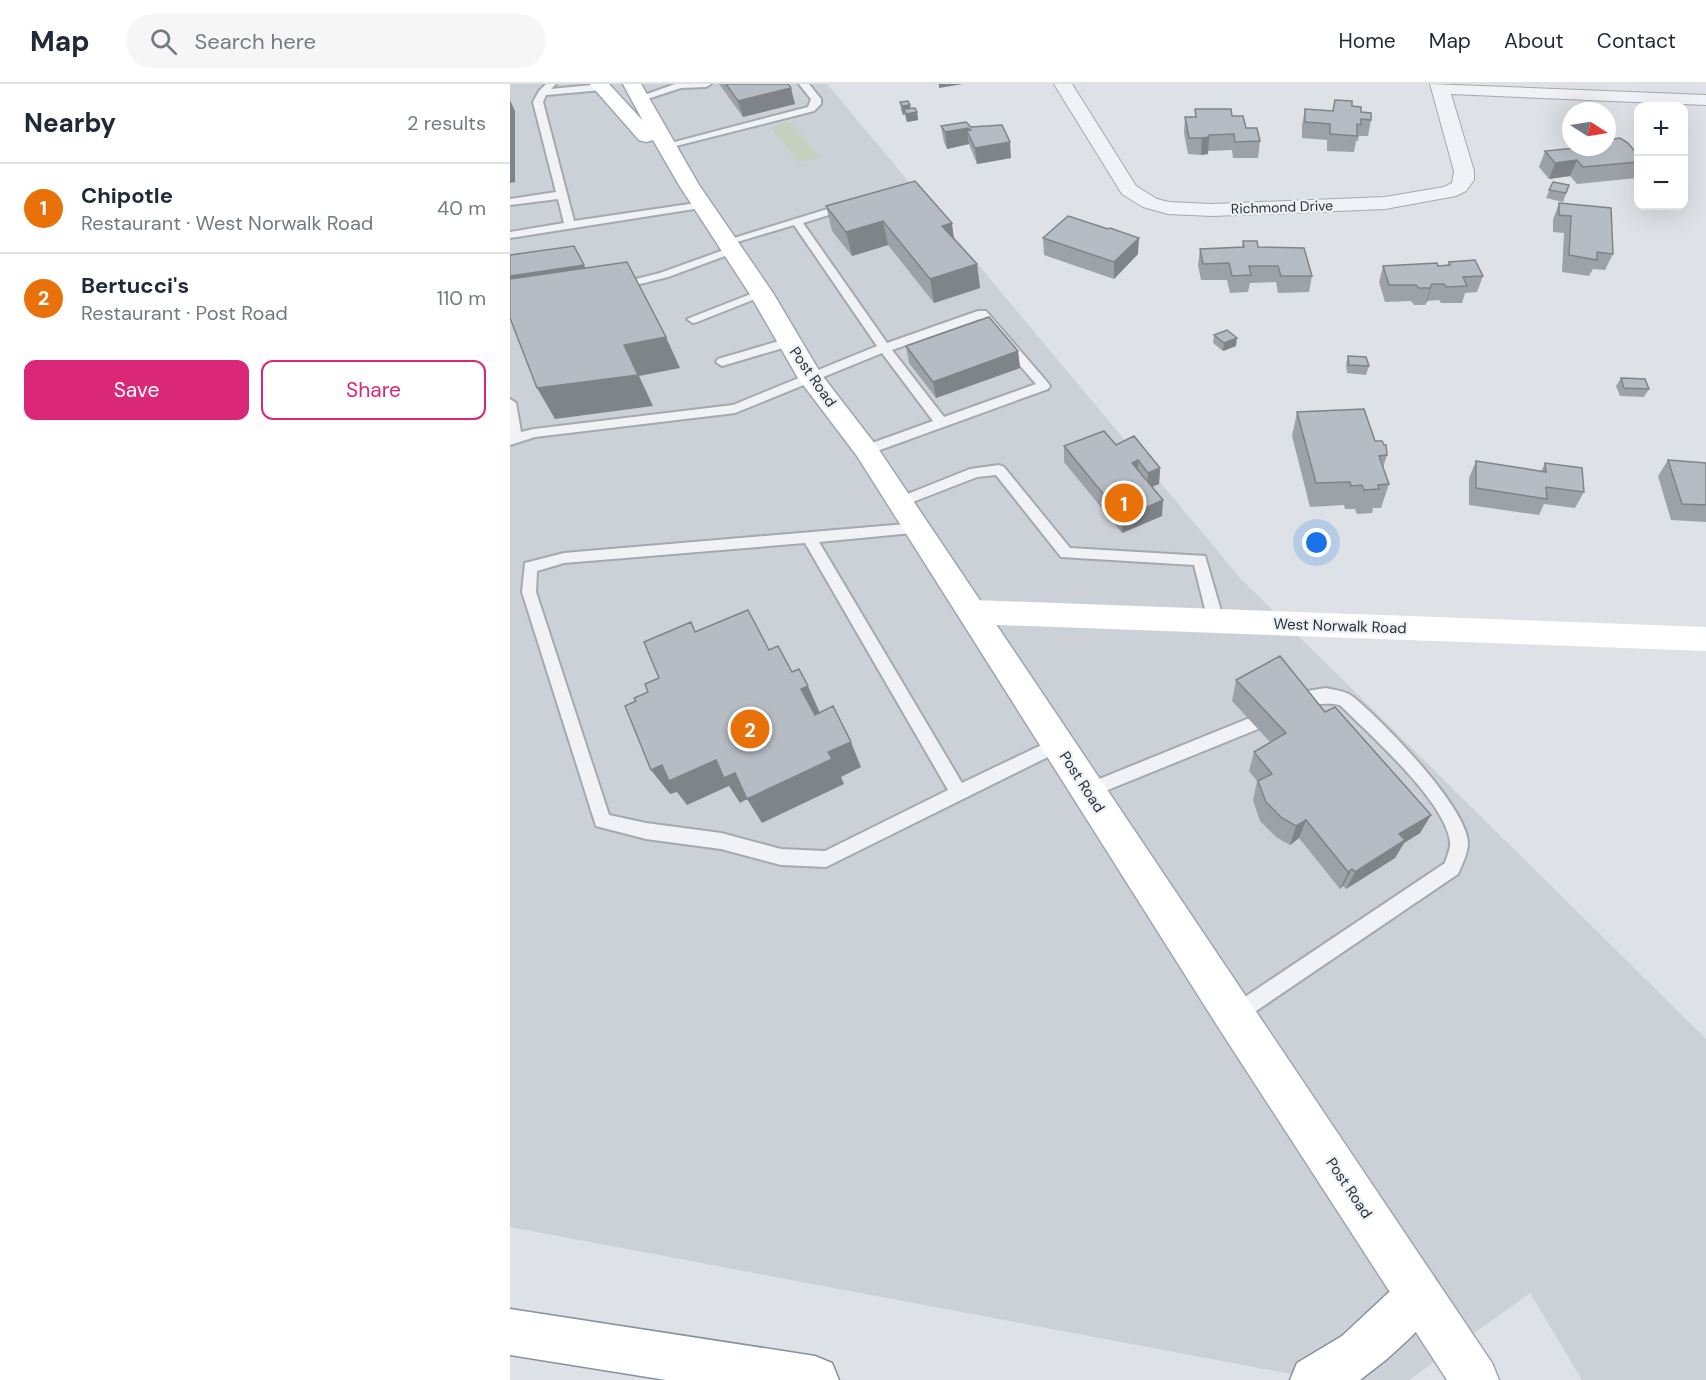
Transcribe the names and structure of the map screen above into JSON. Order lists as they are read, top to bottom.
{
  "streets": {
    "main road": ["Post Road", "West Norwalk Road"],
    "street": ["Richmond Drive"]
  },
  "crossings": [
    ["Post Road", "West Norwalk Road"]
  ],
  "north": "right",
  "page": {
    "header": "Map",
    "search": "Search here",
    "nav": [
      "Home",
      "Map",
      "About",
      "Contact"
    ],
    "heading": ["Nearby", "2 results"],
    "map_buttons": ["+", "−"],
    "list": [
      {
        "mark": "1",
        "name": "Chipotle",
        "note": "Restaurant · West Norwalk Road",
        "value": "40 m"
      },
      {
        "mark": "2",
        "name": "Bertucci's",
        "note": "Restaurant · Post Road",
        "value": "110 m"
      }
    ],
    "buttons": ["Save", "Share"],
    "pins": ["1", "2"]
  }
}
